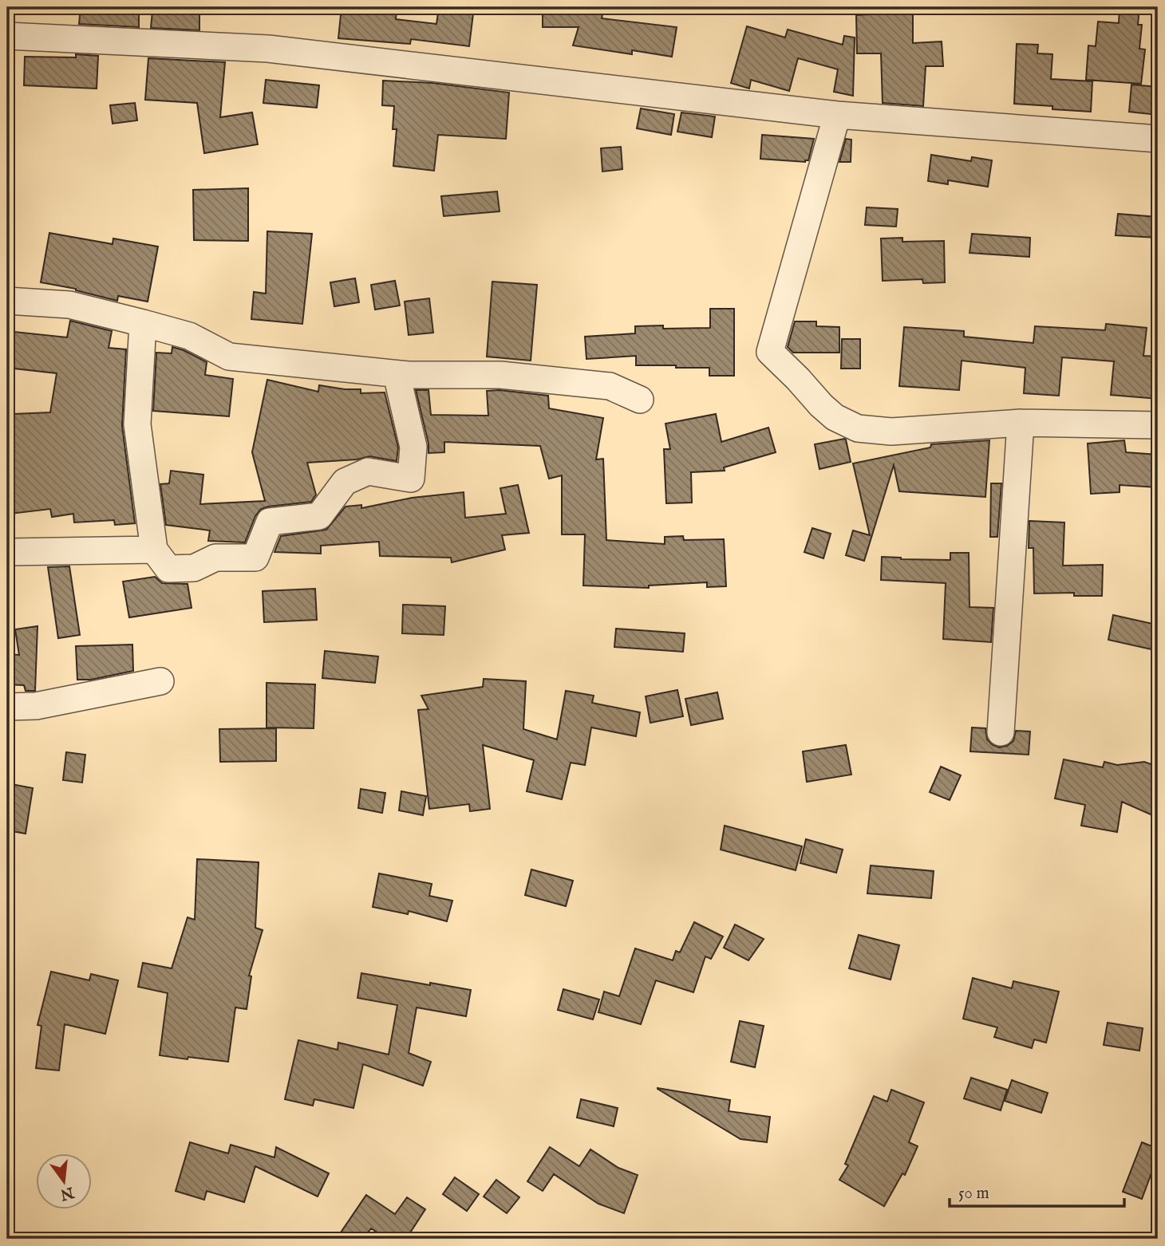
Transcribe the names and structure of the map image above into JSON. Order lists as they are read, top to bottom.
{
  "scale_bar": "50 m",
  "north": "bottom"
}
